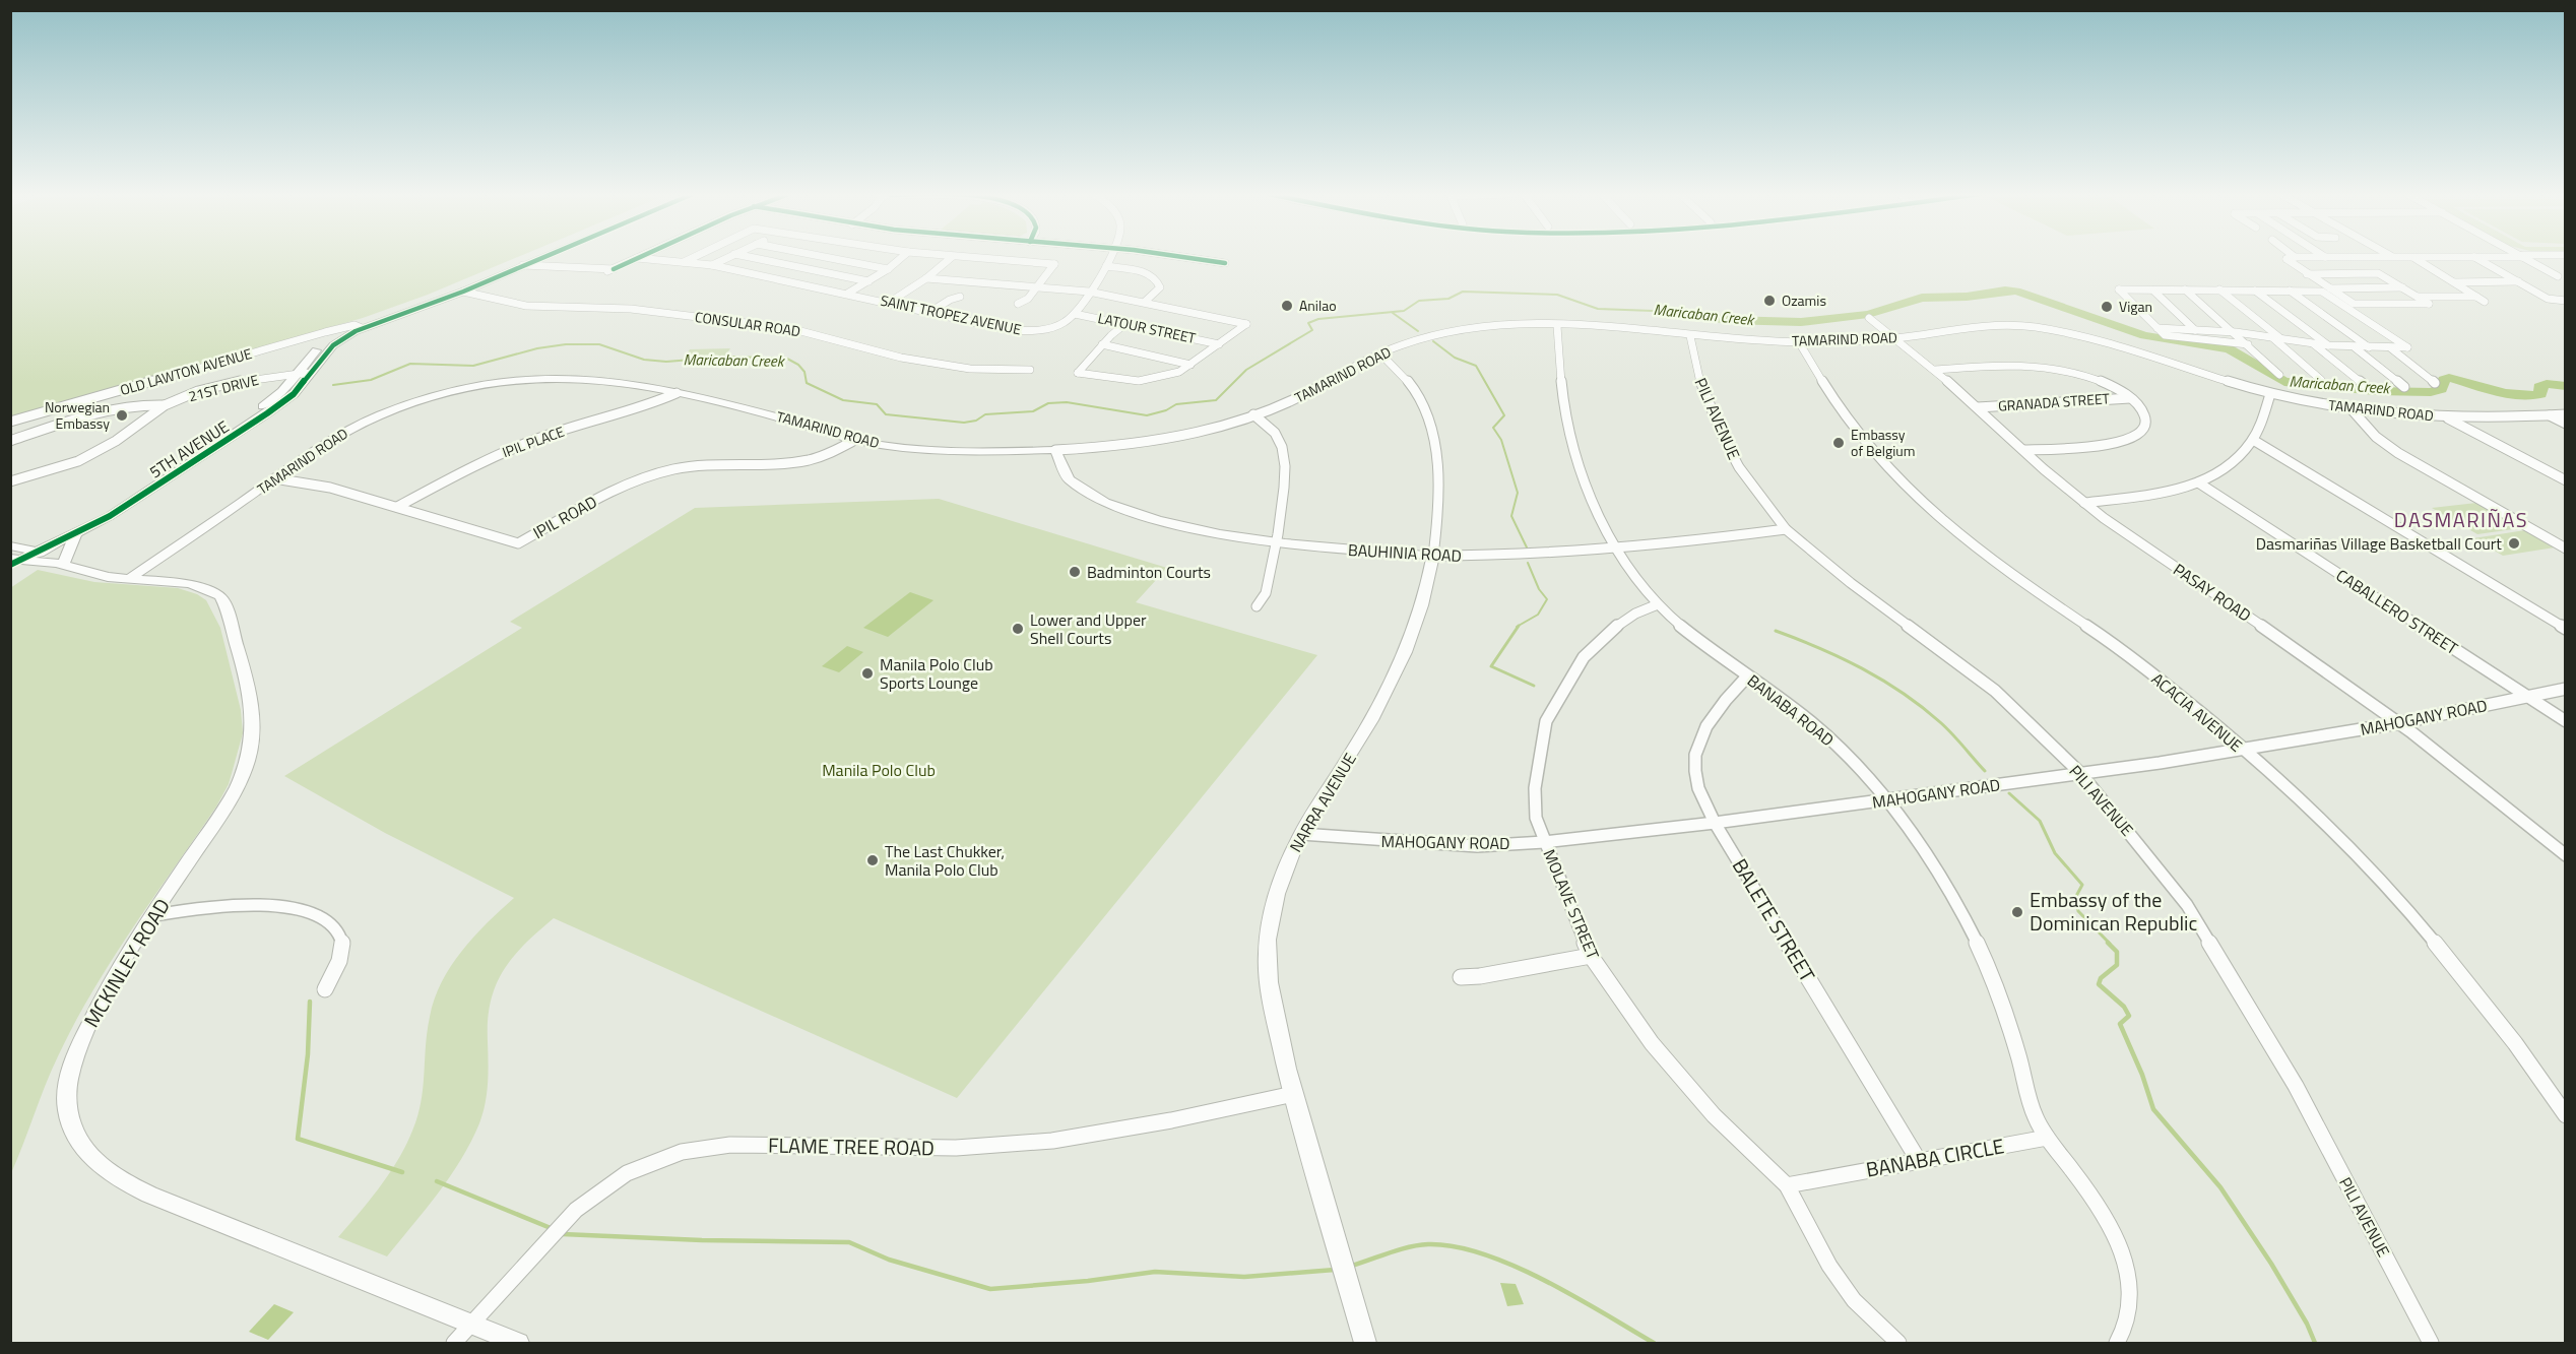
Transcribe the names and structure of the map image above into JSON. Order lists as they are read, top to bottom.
{
  "streets": {
    "main road": [
      "TAMARIND ROAD",
      "5TH AVENUE",
      "BAUHINIA ROAD",
      "NARRA AVENUE",
      "MCKINLEY ROAD"
    ],
    "street": [
      "SAINT TROPEZ AVENUE",
      "CONSULAR ROAD",
      "LATOUR STREET",
      "OLD LAWTON AVENUE",
      "21ST DRIVE",
      "GRANADA STREET",
      "PILI AVENUE",
      "IPIL PLACE",
      "IPIL ROAD",
      "PASAY ROAD",
      "CABALLERO STREET",
      "BANABA ROAD",
      "ACACIA AVENUE",
      "MAHOGANY ROAD",
      "MOLAVE STREET",
      "BALETE STREET",
      "FLAME TREE ROAD",
      "BANABA CIRCLE"
    ]
  },
  "crossings": [
    ["SAINT TROPEZ AVENUE", "LATOUR STREET"],
    ["TAMARIND ROAD", "PILI AVENUE"],
    ["TAMARIND ROAD", "IPIL PLACE"],
    ["TAMARIND ROAD", "IPIL ROAD"],
    ["TAMARIND ROAD", "BAUHINIA ROAD"],
    ["TAMARIND ROAD", "PASAY ROAD"],
    ["TAMARIND ROAD", "BANABA ROAD"],
    ["TAMARIND ROAD", "ACACIA AVENUE"],
    ["TAMARIND ROAD", "NARRA AVENUE"],
    ["TAMARIND ROAD", "MCKINLEY ROAD"],
    ["OLD LAWTON AVENUE", "5TH AVENUE"],
    ["21ST DRIVE", "5TH AVENUE"],
    ["GRANADA STREET", "PASAY ROAD"],
    ["PILI AVENUE", "BAUHINIA ROAD"],
    ["PILI AVENUE", "MAHOGANY ROAD"],
    ["IPIL PLACE", "IPIL ROAD"],
    ["5TH AVENUE", "MCKINLEY ROAD"],
    ["BAUHINIA ROAD", "BANABA ROAD"],
    ["BAUHINIA ROAD", "NARRA AVENUE"],
    ["PASAY ROAD", "MAHOGANY ROAD"],
    ["CABALLERO STREET", "MAHOGANY ROAD"],
    ["BANABA ROAD", "MAHOGANY ROAD"],
    ["BANABA ROAD", "MOLAVE STREET"],
    ["BANABA ROAD", "BALETE STREET"],
    ["BANABA ROAD", "BANABA CIRCLE"],
    ["ACACIA AVENUE", "MAHOGANY ROAD"],
    ["MAHOGANY ROAD", "NARRA AVENUE"],
    ["MAHOGANY ROAD", "MOLAVE STREET"],
    ["MAHOGANY ROAD", "BALETE STREET"],
    ["NARRA AVENUE", "FLAME TREE ROAD"],
    ["MOLAVE STREET", "BANABA CIRCLE"],
    ["BALETE STREET", "BANABA CIRCLE"],
    ["MCKINLEY ROAD", "FLAME TREE ROAD"]
  ],
  "districts": ["DASMARIÑAS"],
  "water": ["Maricaban Creek"],
  "parks": ["Manila Polo Club"],
  "places": [
    "Ozamis",
    "Anilao",
    "Vigan",
    "Norwegian Embassy",
    "Embassy of Belgium",
    "Dasmariñas Village Basketball Court",
    "Badminton Courts",
    "Lower and Upper Shell Courts",
    "Manila Polo Club Sports Lounge",
    "The Last Chukker, Manila Polo Club",
    "Embassy of the Dominican Republic"
  ]
}
